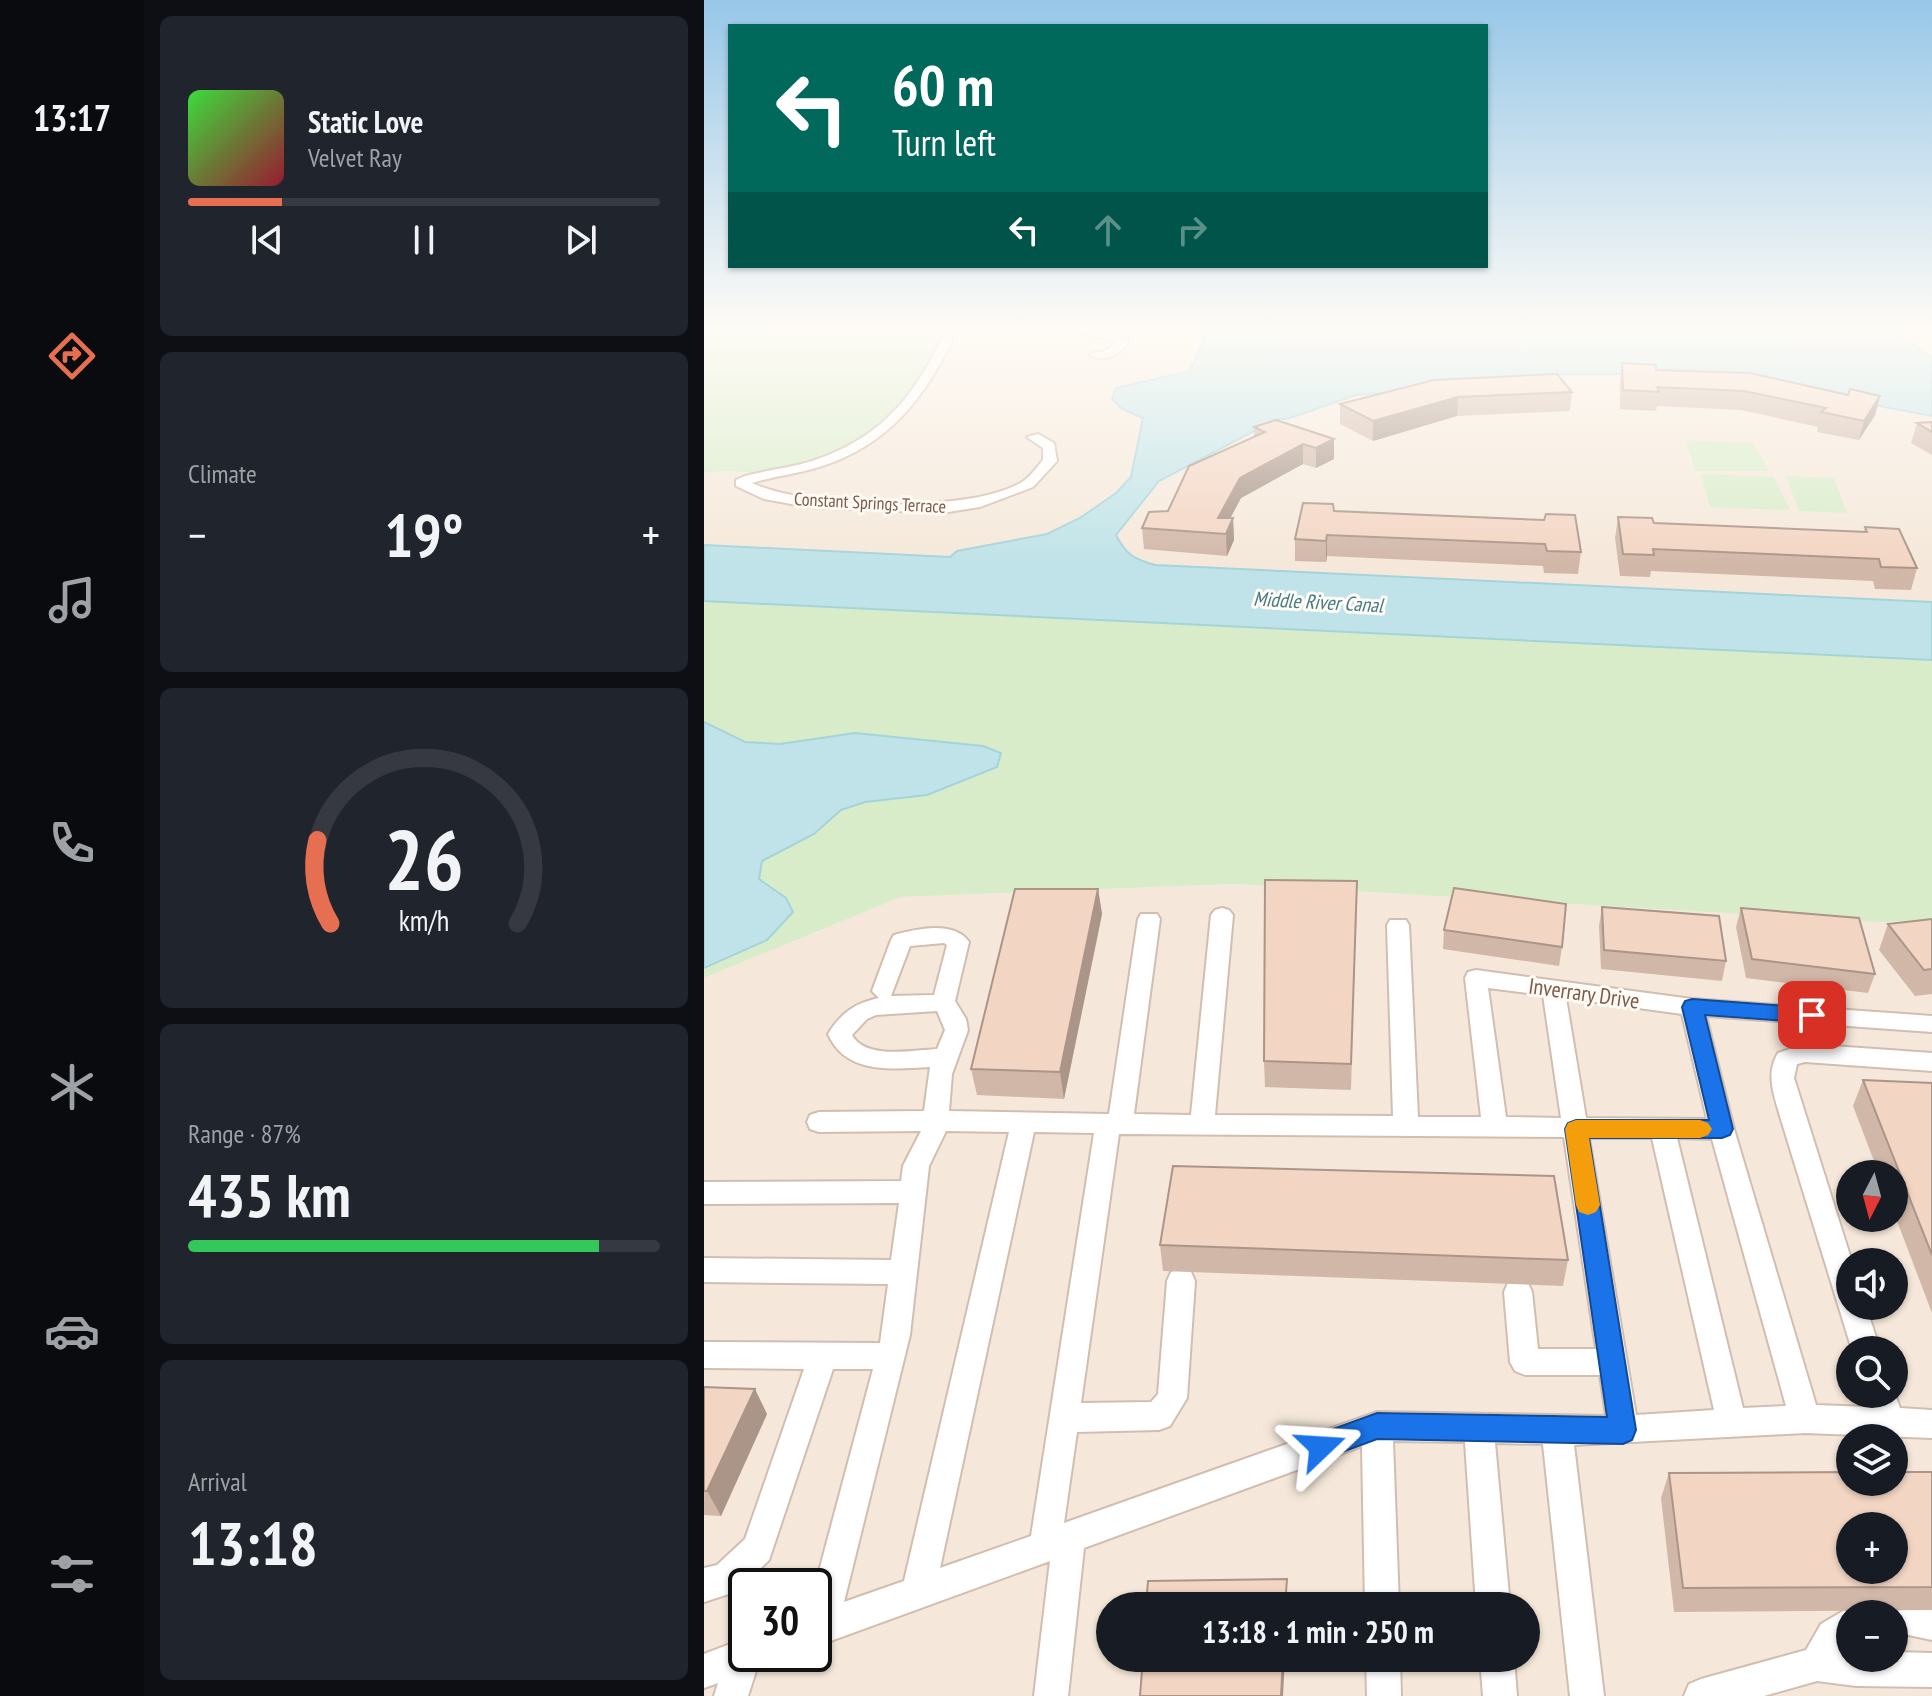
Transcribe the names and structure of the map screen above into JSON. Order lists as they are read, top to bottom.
{
  "streets": {
    "street": ["Constant Springs Terrace", "Inverrary Drive"]
  },
  "water": ["Middle River Canal"],
  "north": "bottom",
  "page": {
    "tabs": "13:17",
    "turn": ["60 m", "Turn left"],
    "song": ["Static Love", "Velvet Ray"],
    "tile": [
      "Climate",
      ["Range · 87%", "435 km"],
      ["Arrival", "13:18"]
    ],
    "heat": ["−", "19°", "+"],
    "map_buttons": ["+", "−"],
    "limit": "30",
    "trip": "13:18 · 1 min · 250 m",
    "gauge": ["26", "km/h"]
  }
}
